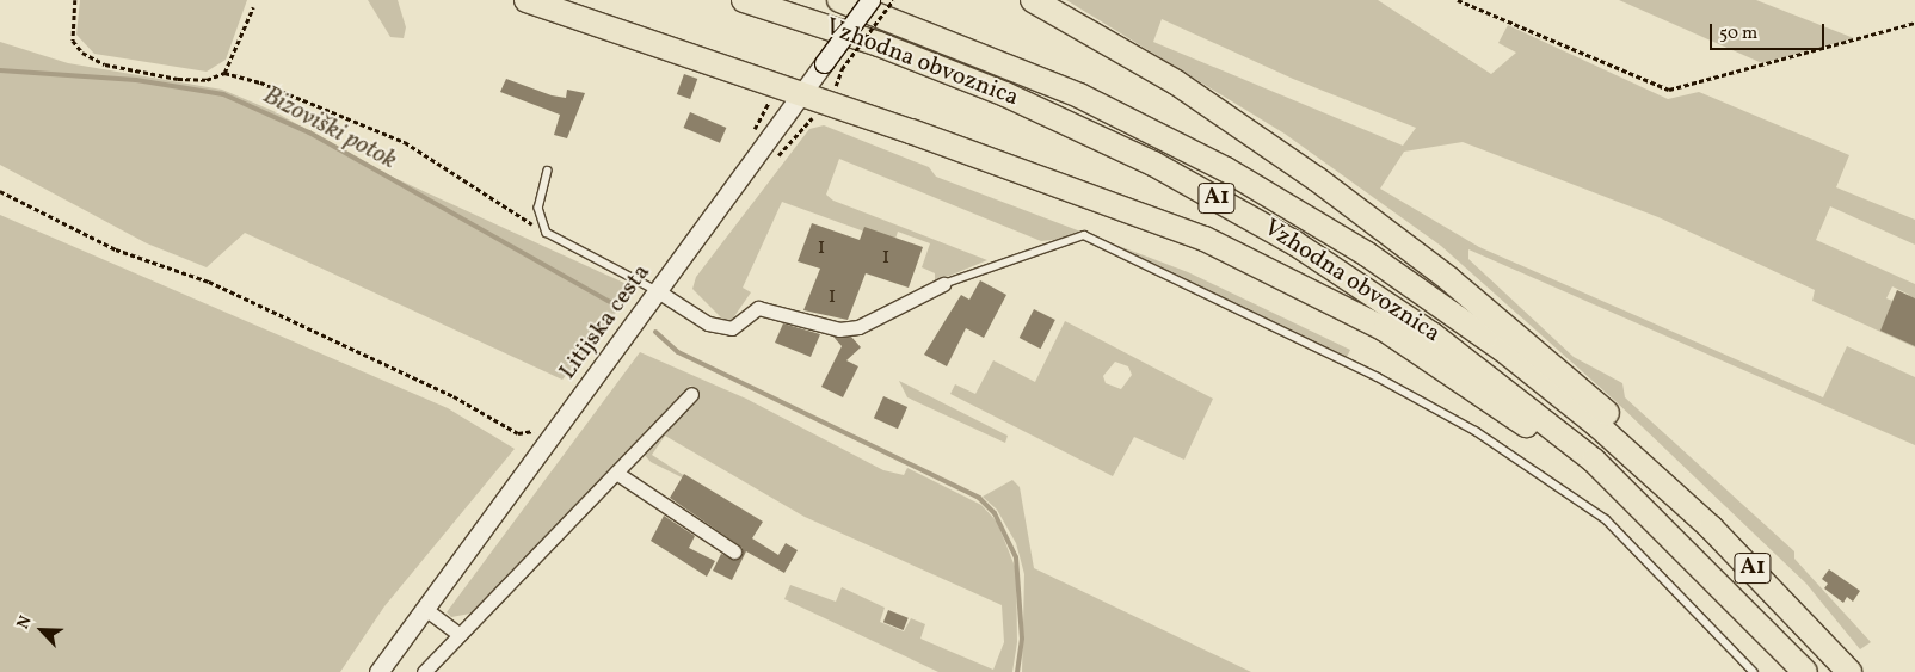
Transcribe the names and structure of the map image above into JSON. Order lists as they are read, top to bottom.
{
  "streets": {
    "highway": ["Vzhodna obvoznica", "A1"],
    "main road": ["Litijska cesta"]
  },
  "water": ["Bizoviški potok"],
  "house_numbers": ["1", "1", "1"],
  "scale_bar": "50 m",
  "north": "top left"
}
